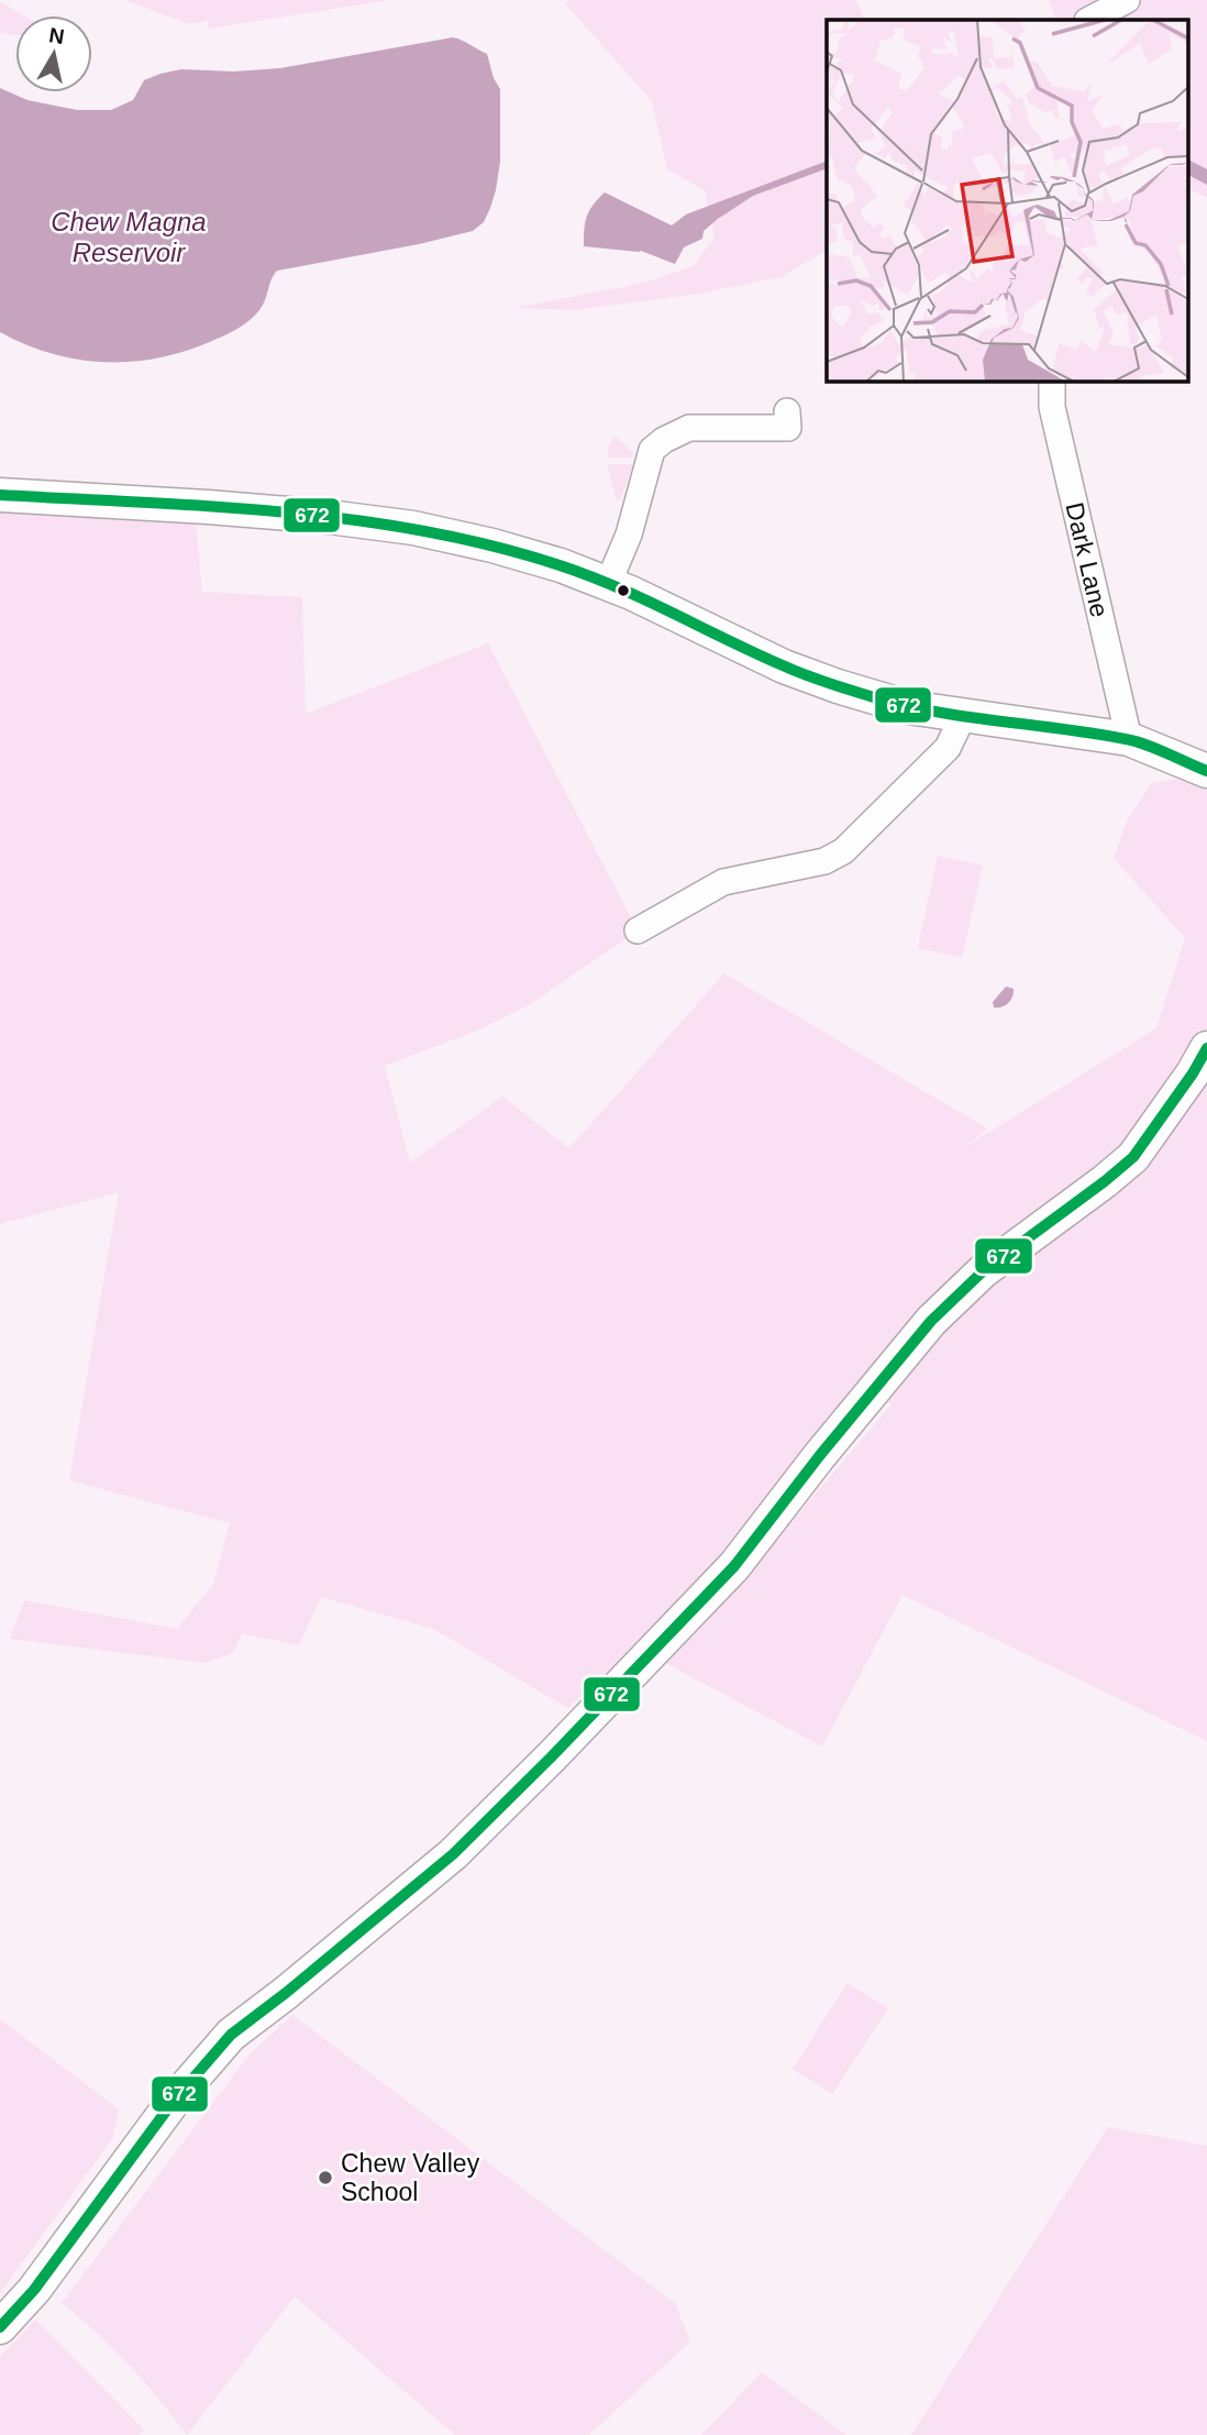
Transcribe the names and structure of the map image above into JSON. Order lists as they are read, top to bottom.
{
  "streets": {
    "street": ["Dark Lane"]
  },
  "water": ["Chew Magna Reservoir"],
  "places": ["Chew Valley School"],
  "lines": ["transit line 672"],
  "north": "top"
}
